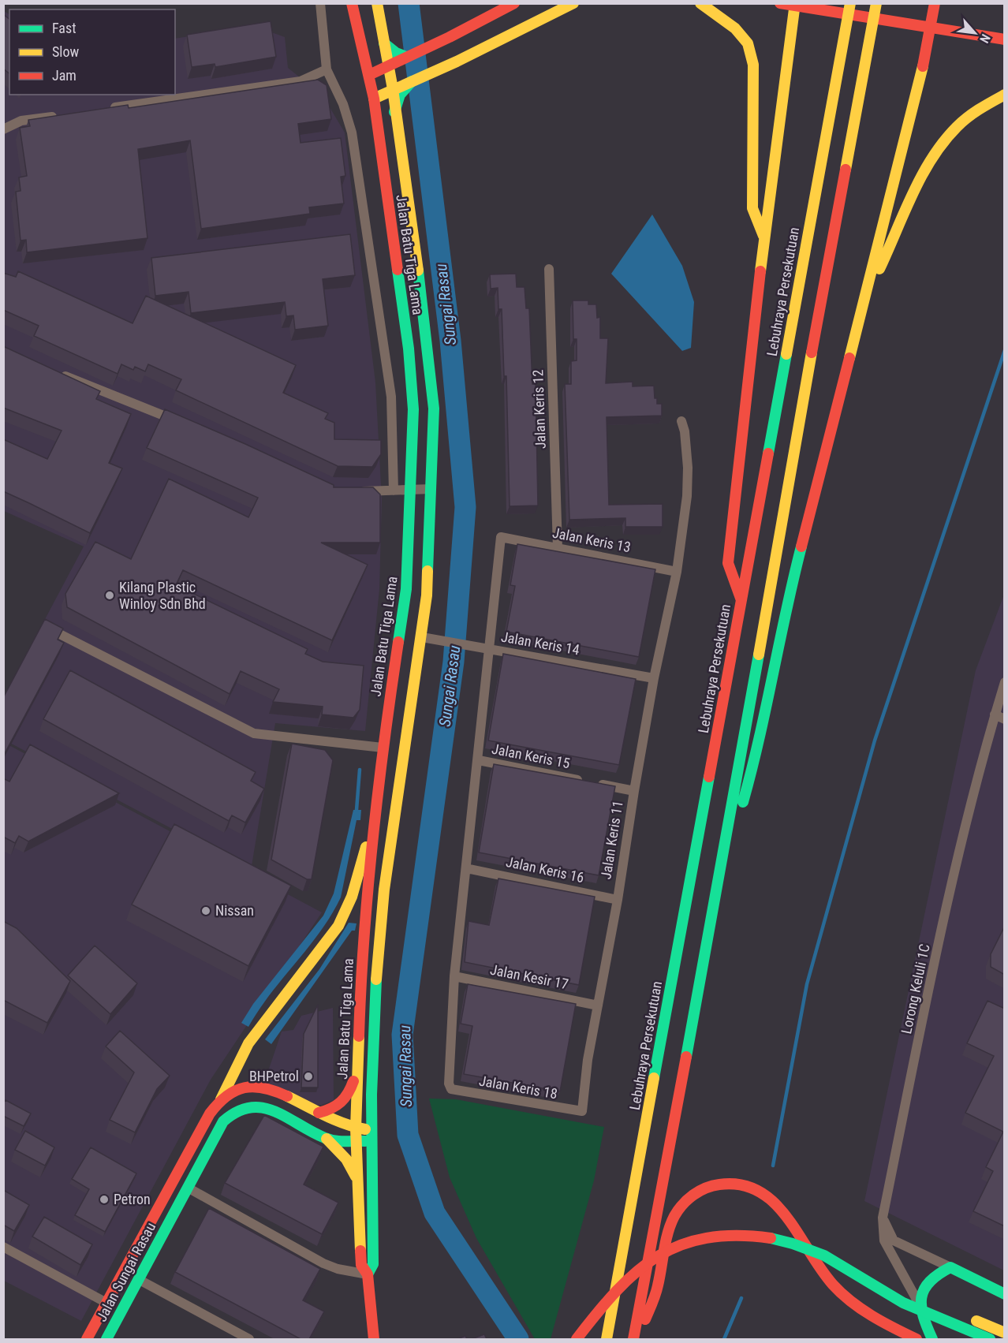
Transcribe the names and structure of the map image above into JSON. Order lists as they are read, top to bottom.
{
  "streets": {
    "main road": ["Jalan Batu Tiga Lama", "Lebuhraya Persekutuan", "Jalan Sungai Rasau"],
    "street": [
      "Jalan Keris 12",
      "Jalan Keris 13",
      "Jalan Keris 14",
      "Jalan Keris 15",
      "Jalan Keris 11",
      "Jalan Keris 16",
      "Jalan Kesir 17",
      "Lorong Keluli 1C",
      "Jalan Keris 18"
    ]
  },
  "crossings": [
    ["Jalan Batu Tiga Lama", "Jalan Keris 14"],
    ["Jalan Batu Tiga Lama", "Jalan Sungai Rasau"],
    ["Jalan Keris 12", "Jalan Keris 13"],
    ["Jalan Keris 13", "Jalan Keris 14"],
    ["Jalan Keris 13", "Jalan Keris 11"],
    ["Jalan Keris 14", "Jalan Keris 11"],
    ["Jalan Keris 15", "Jalan Keris 11"],
    ["Jalan Keris 11", "Jalan Keris 16"],
    ["Jalan Keris 11", "Jalan Kesir 17"],
    ["Jalan Keris 11", "Jalan Keris 18"],
    ["Jalan Kesir 17", "Jalan Keris 18"]
  ],
  "water": ["Sungai Rasau"],
  "places": [
    "Kilang Plastic Winloy Sdn Bhd",
    "Nissan",
    "BHPetrol",
    "Petron"
  ],
  "legend": ["Fast", "Slow", "Jam"],
  "north": "bottom right"
}
